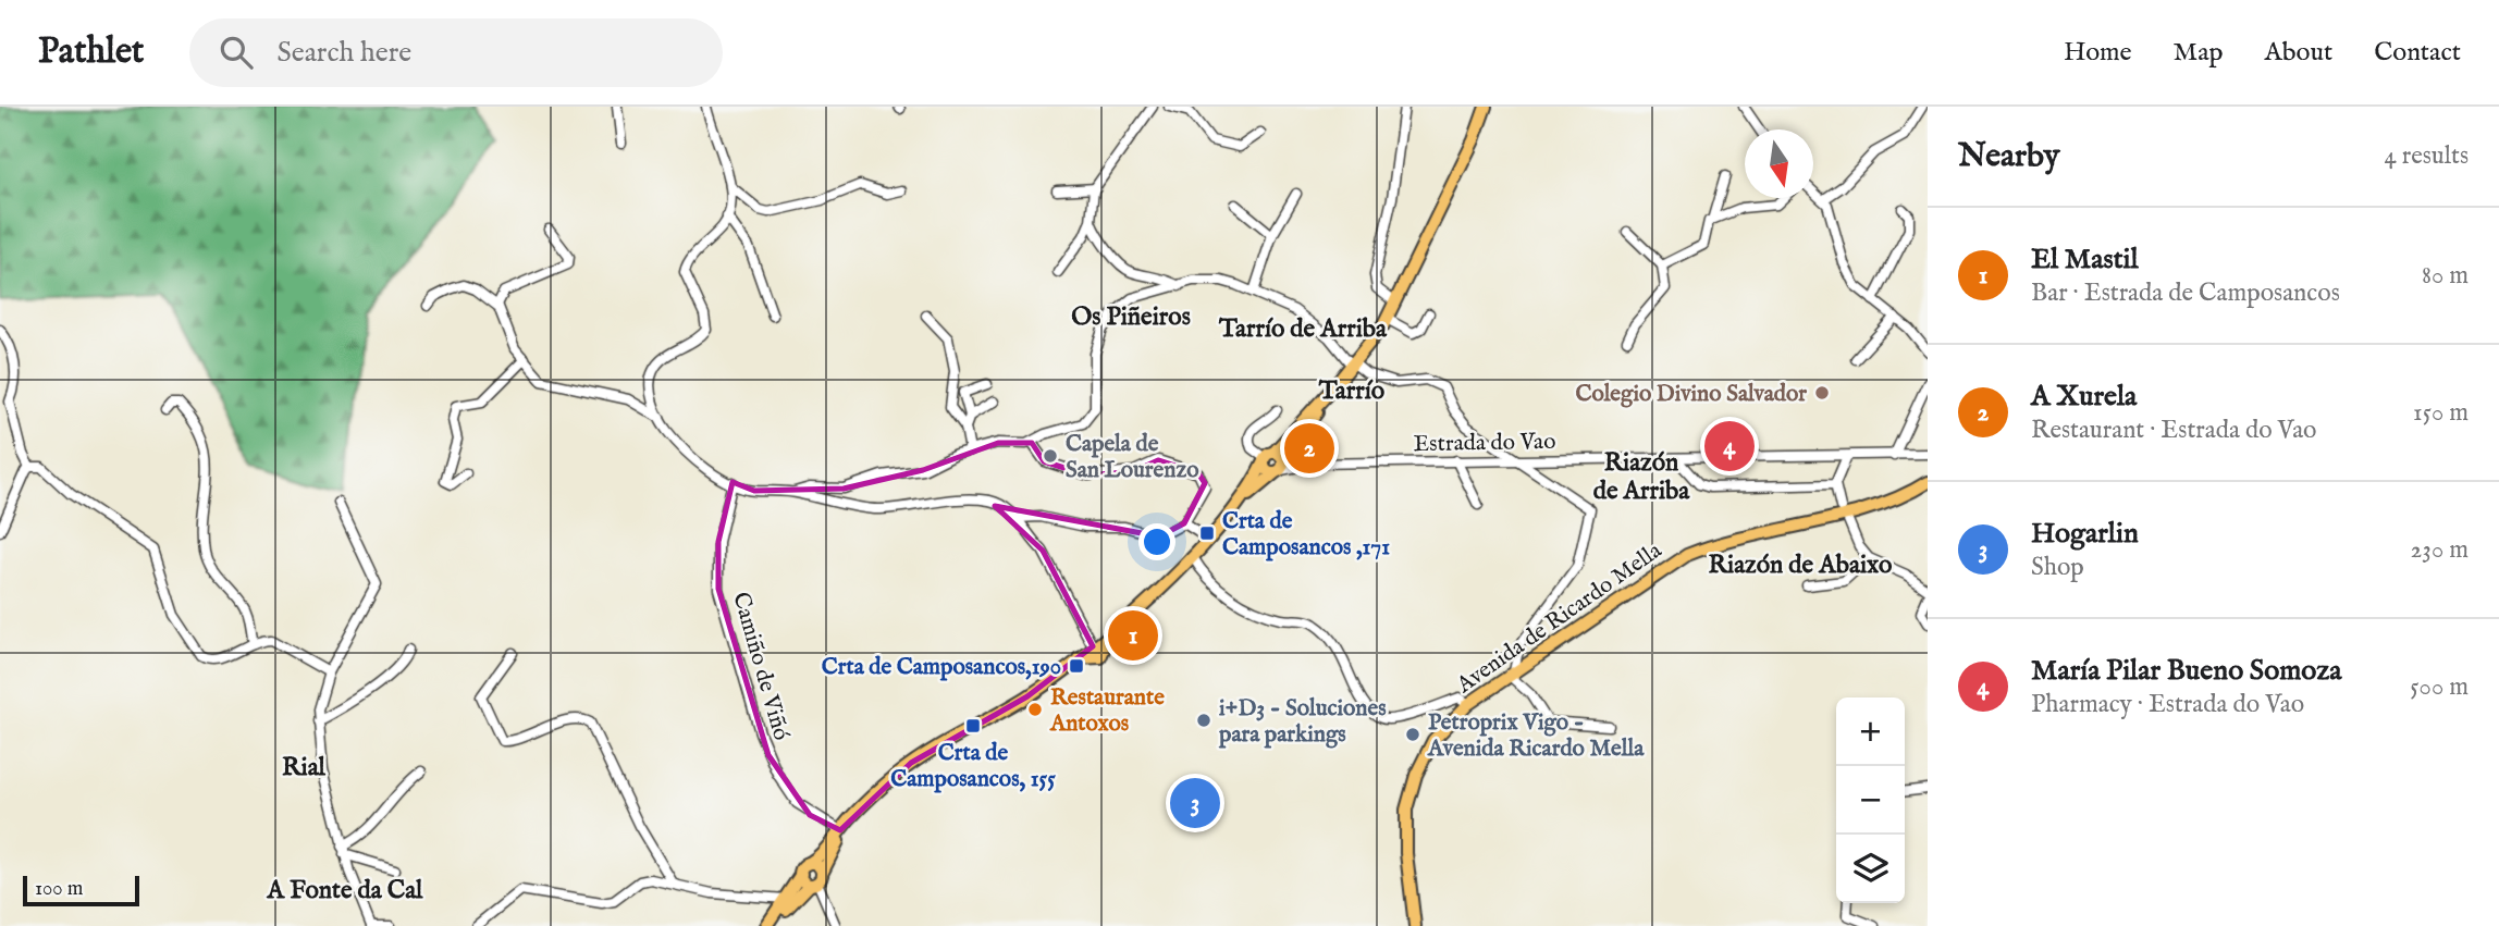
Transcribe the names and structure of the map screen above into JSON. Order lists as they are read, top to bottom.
{
  "streets": {
    "main road": ["Avenida de Ricardo Mella"],
    "street": ["Estrada do Vao", "Camiño de Viñó"]
  },
  "districts": [
    "Os Piñeiros",
    "Tarrío de Arriba",
    "Tarrío",
    "Riazón de Arriba",
    "Riazón de Abaixo",
    "Rial",
    "A Fonte da Cal"
  ],
  "places": {
    "other": [
      "Colegio Divino Salvador",
      "Capela de San Lourenzo",
      "Restaurante Antoxos",
      "i+D3 - Soluciones para parkings",
      "Petroprix Vigo - Avenida Ricardo Mella"
    ],
    "transit": ["Crta de Camposancos ,171", "Crta de Camposancos,190", "Crta de Camposancos, 155"]
  },
  "scale_bar": "100 m",
  "north": "bottom",
  "page": {
    "header": "Pathlet",
    "search": "Search here",
    "nav": [
      "Home",
      "Map",
      "About",
      "Contact"
    ],
    "heading": ["Nearby", "4 results"],
    "list": [
      {
        "mark": "1",
        "name": "El Mastil",
        "note": "Bar · Estrada de Camposancos",
        "value": "80 m"
      },
      {
        "mark": "2",
        "name": "A Xurela",
        "note": "Restaurant · Estrada do Vao",
        "value": "150 m"
      },
      {
        "mark": "3",
        "name": "Hogarlin",
        "note": "Shop",
        "value": "230 m"
      },
      {
        "mark": "4",
        "name": "María Pilar Bueno Somoza",
        "note": "Pharmacy · Estrada do Vao",
        "value": "500 m"
      }
    ],
    "pins": [
      "4",
      "2",
      "1",
      "3"
    ],
    "map_buttons": ["+", "−"],
    "scale": "100 m"
  }
}
